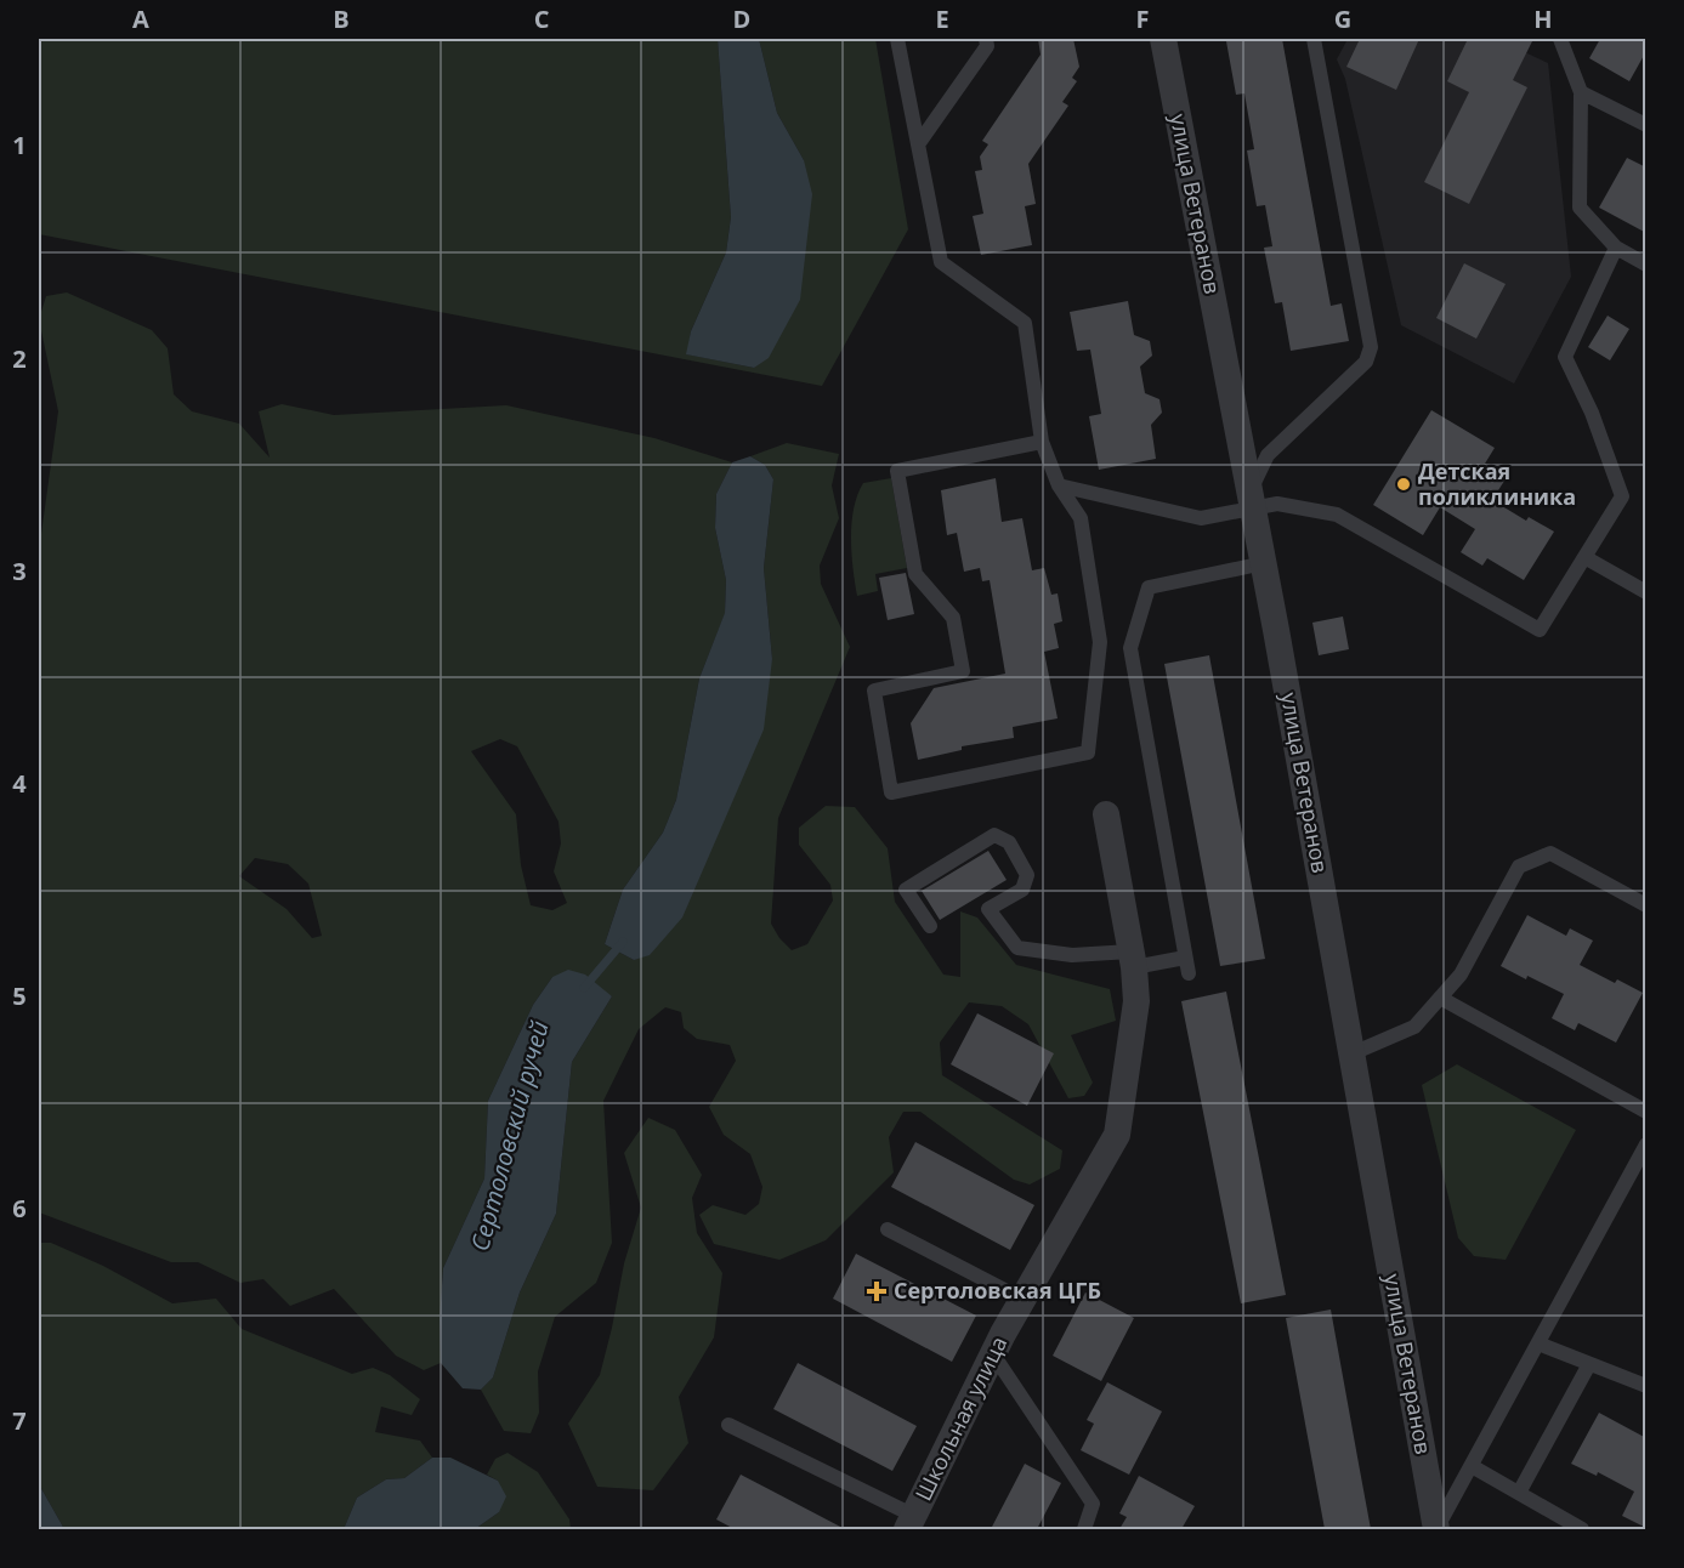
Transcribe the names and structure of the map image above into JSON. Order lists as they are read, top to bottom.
{
  "streets": {
    "street": ["улица Ветеранов", "Школьная улица"]
  },
  "water": ["Сертоловский ручей"],
  "places": {
    "other": ["Детская поликлиника"],
    "health": ["Сертоловская ЦГБ"]
  },
  "grid": {
    "columns": [
      "A",
      "B",
      "C",
      "D",
      "E",
      "F",
      "G",
      "H"
    ],
    "rows": [
      "1",
      "2",
      "3",
      "4",
      "5",
      "6",
      "7"
    ]
  }
}
